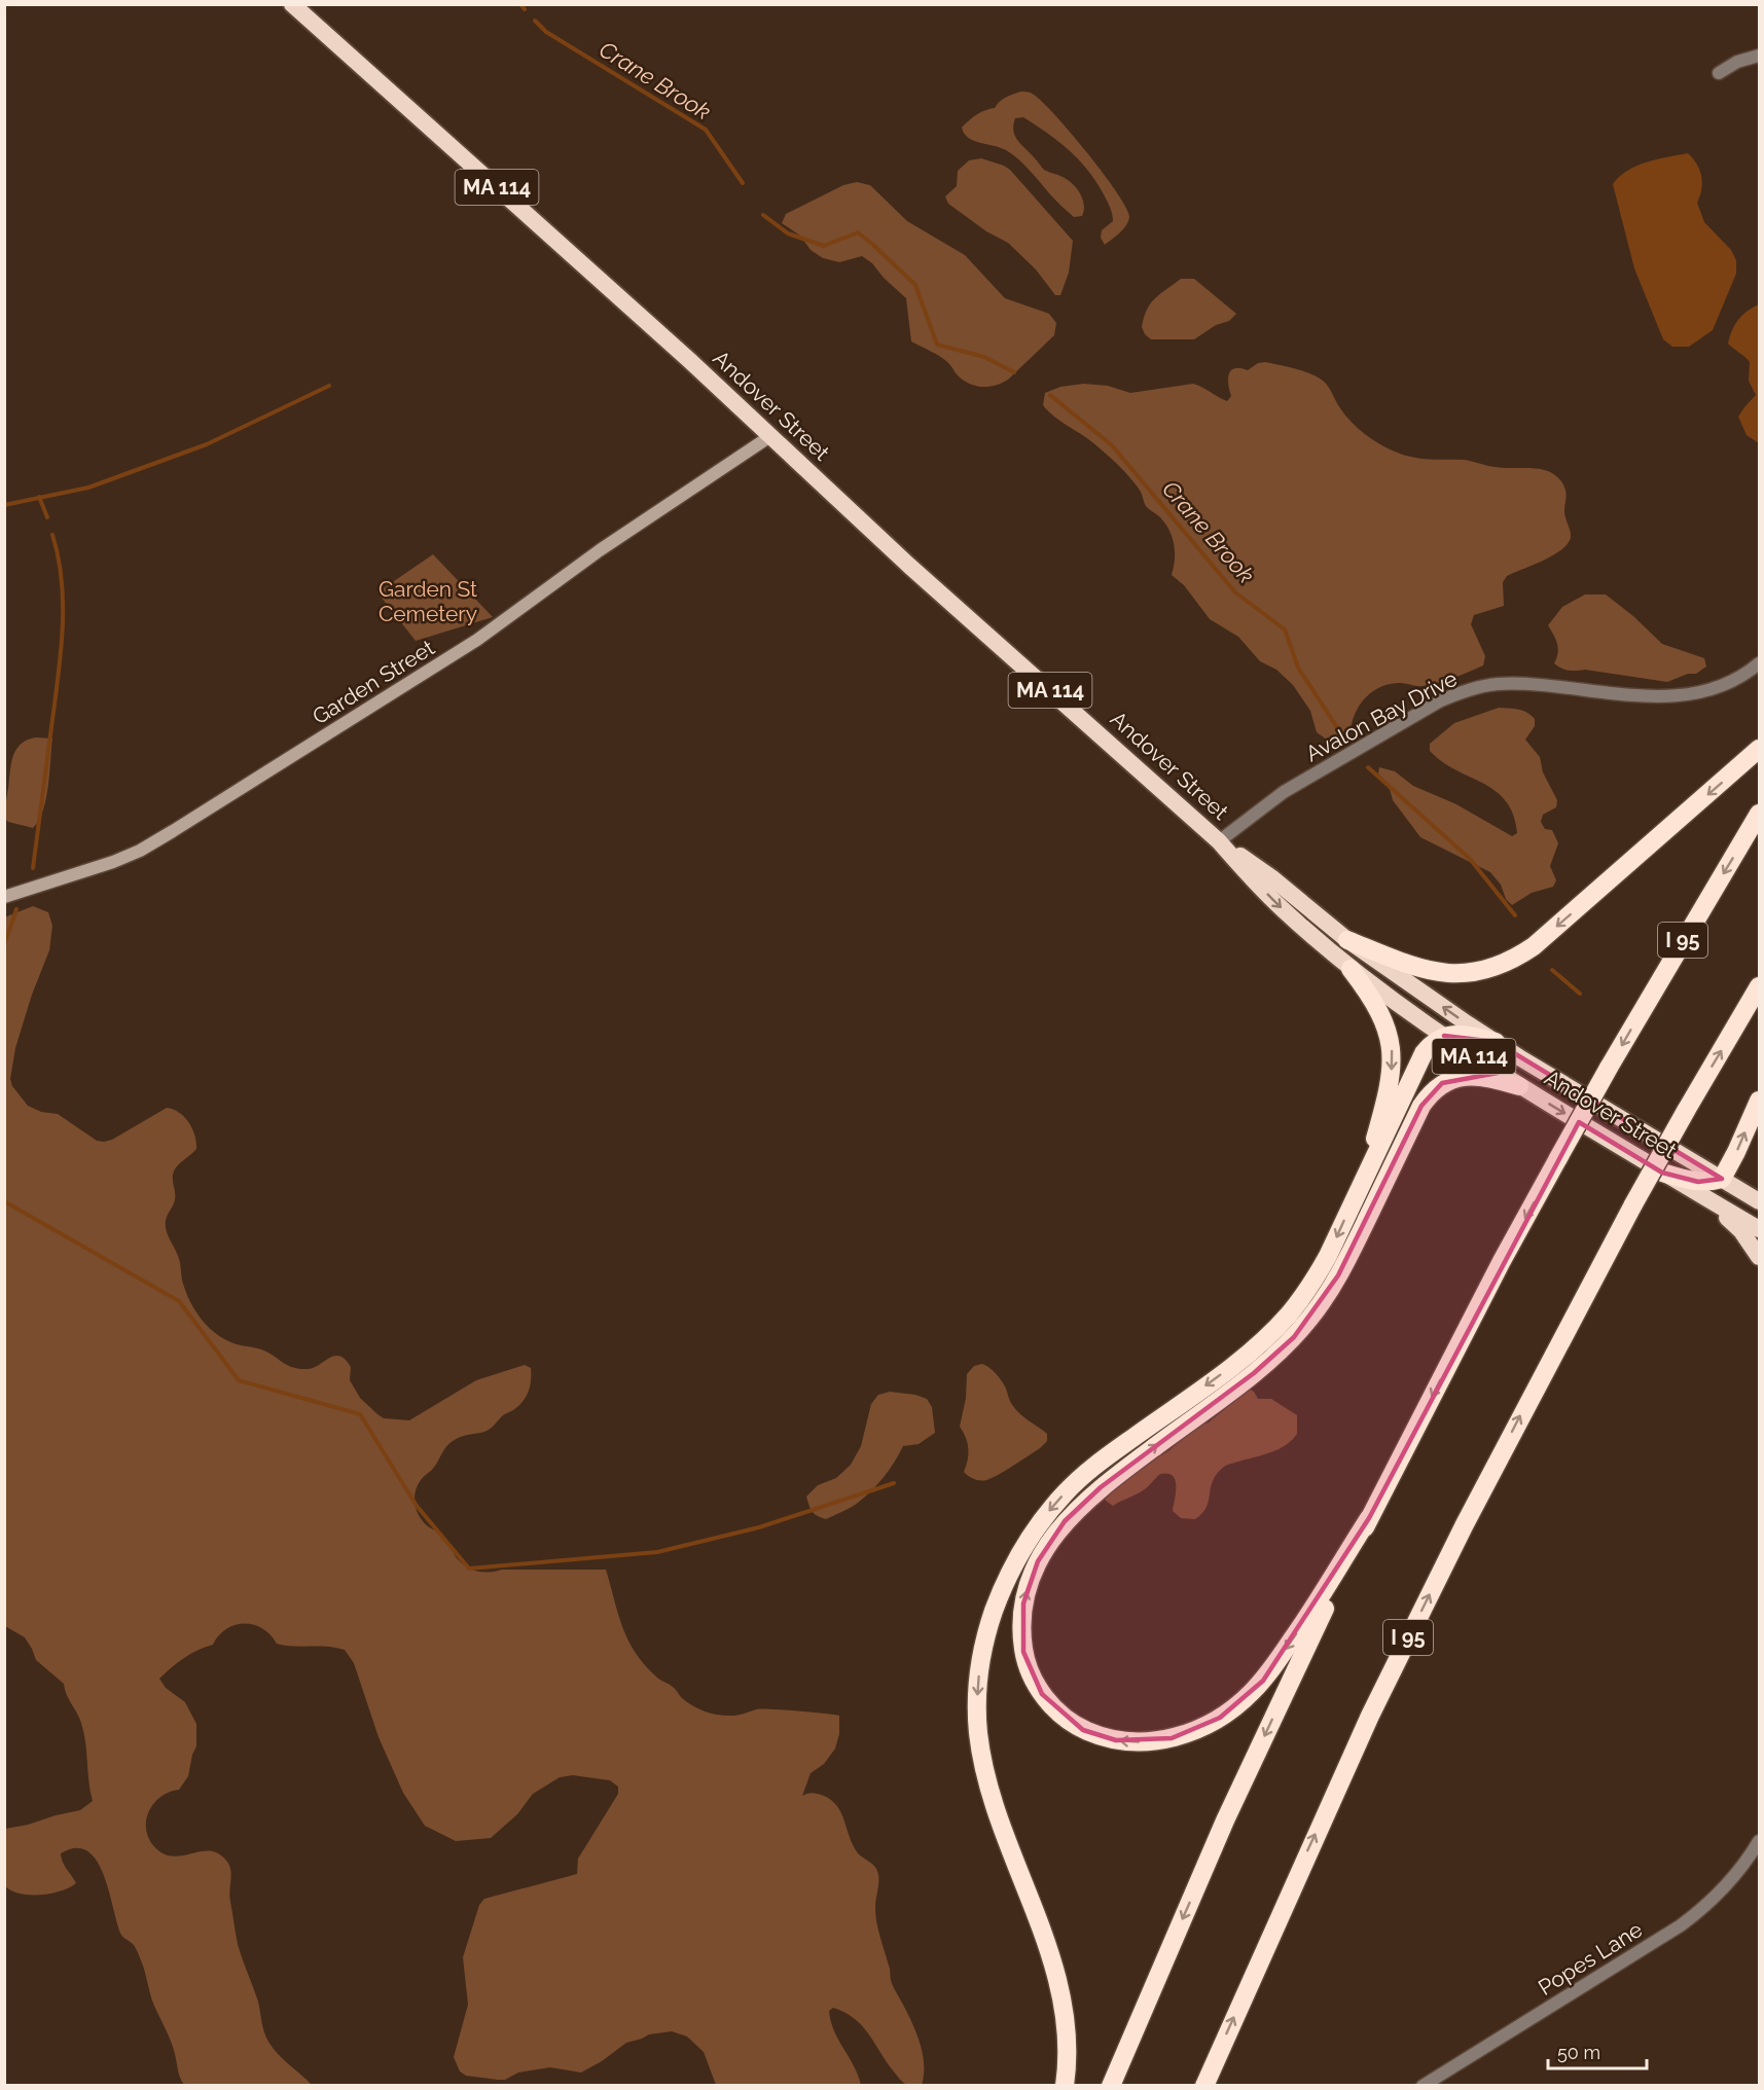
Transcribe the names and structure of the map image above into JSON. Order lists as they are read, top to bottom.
{
  "streets": {
    "highway": ["MA 114", "Andover Street", "I 95"],
    "main road": ["Garden Street"],
    "street": ["Avalon Bay Drive", "Popes Lane"]
  },
  "crossings": [
    ["Andover Street", "Garden Street"],
    ["Andover Street", "Avalon Bay Drive"]
  ],
  "water": ["Crane Brook"],
  "parks": ["Garden St Cemetery"],
  "scale_bar": "50 m"
}
